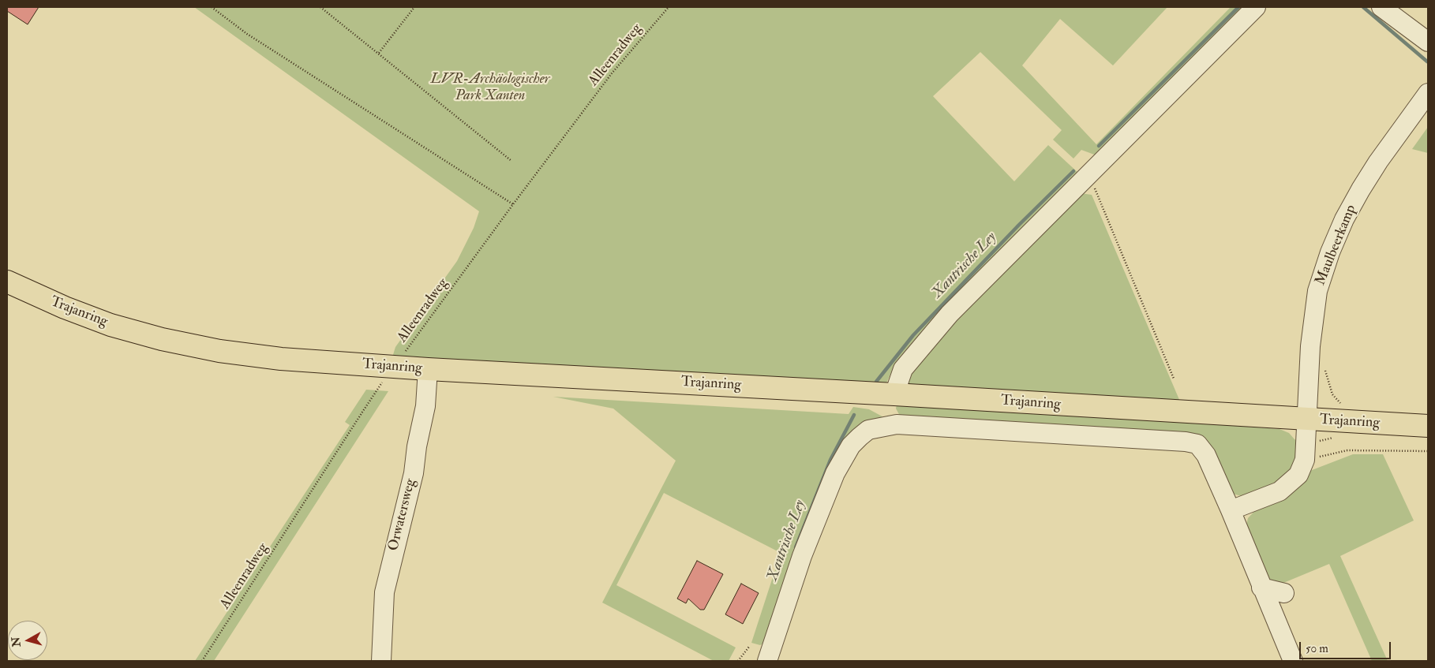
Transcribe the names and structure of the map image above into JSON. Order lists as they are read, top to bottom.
{
  "streets": {
    "main road": ["Trajanring"],
    "street": ["Maulbeerkamp", "Orwatersweg"],
    "path": ["Alleenradweg"]
  },
  "crossings": [
    ["Alleenradweg", "Trajanring"],
    ["Maulbeerkamp", "Trajanring"],
    ["Trajanring", "Orwatersweg"]
  ],
  "water": ["Xantrische Ley"],
  "parks": ["LVR-Archäologischer Park Xanten"],
  "scale_bar": "50 m",
  "north": "left"
}
